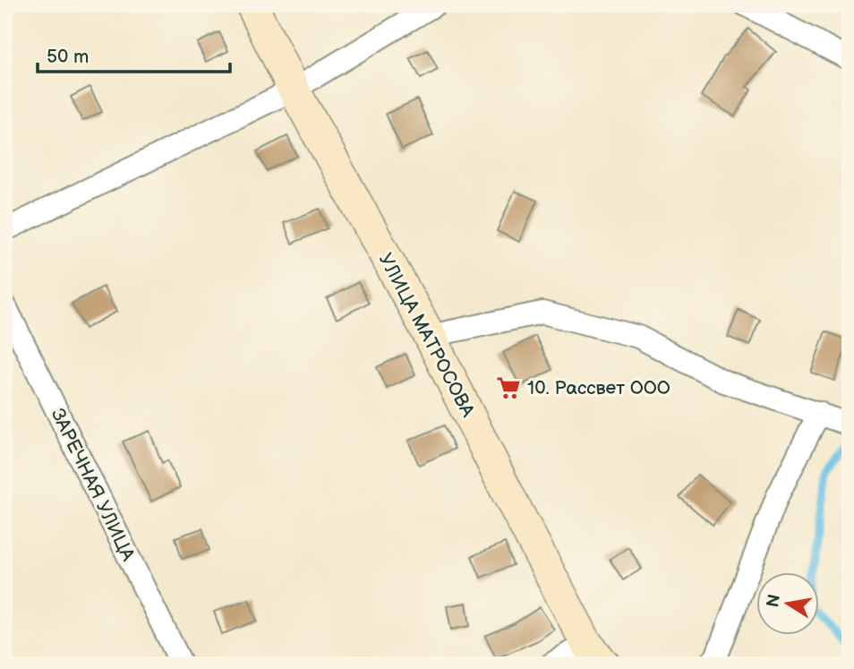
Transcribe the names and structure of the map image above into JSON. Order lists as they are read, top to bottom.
{
  "streets": {
    "main road": ["УЛИЦА МАТРОСОВА"],
    "street": ["ЗАРЕЧНАЯ УЛИЦА"]
  },
  "places": {
    "supermarket": ["10. Рассвет ООО"]
  },
  "scale_bar": "50 m",
  "north": "left"
}
